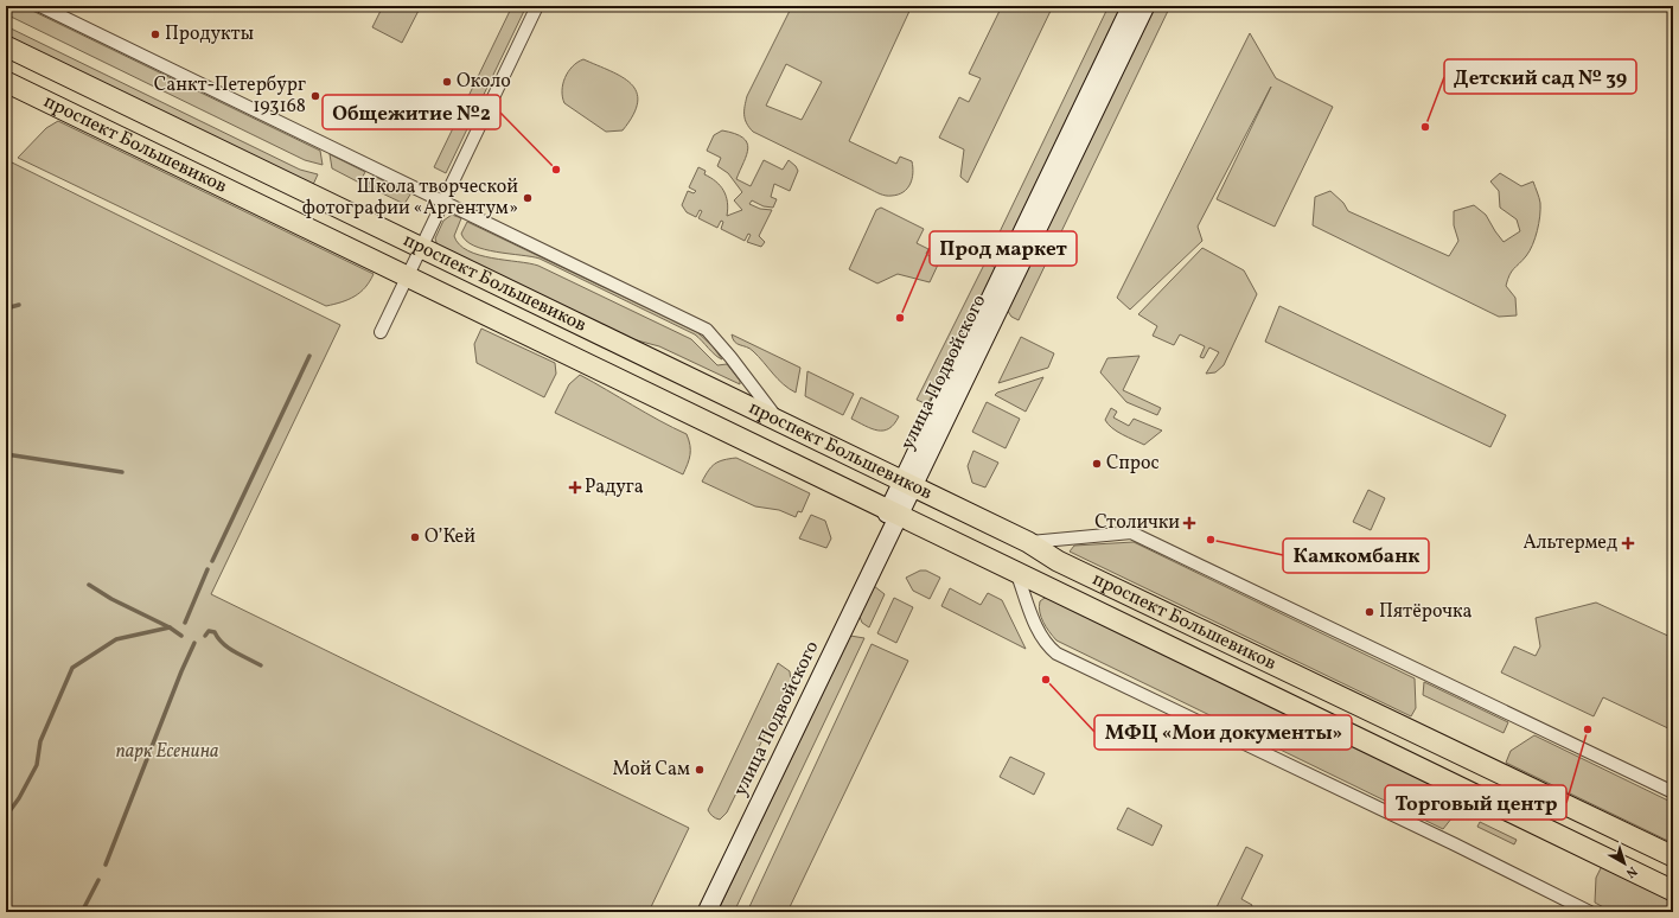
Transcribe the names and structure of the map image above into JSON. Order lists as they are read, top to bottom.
{
  "streets": {
    "main road": ["проспект Большевиков"],
    "street": ["улица Подвойского"]
  },
  "crossings": [
    ["проспект Большевиков", "улица Подвойского"]
  ],
  "parks": ["парк Есенина"],
  "places": {
    "other": [
      "Продукты",
      "Около",
      "Санкт-Петербург 193168",
      "Детский сад № 39",
      "Общежитие №2",
      "Школа творческой фотографии «Аргентум»",
      "Прод маркет",
      "Спрос",
      "О’Кей",
      "Камкомбанк",
      "Пятёрочка",
      "МФЦ «Мои документы»",
      "Торговый центр",
      "Мой Сам"
    ],
    "health": ["Радуга", "Столички", "Альтермед"]
  },
  "north": "bottom right"
}
